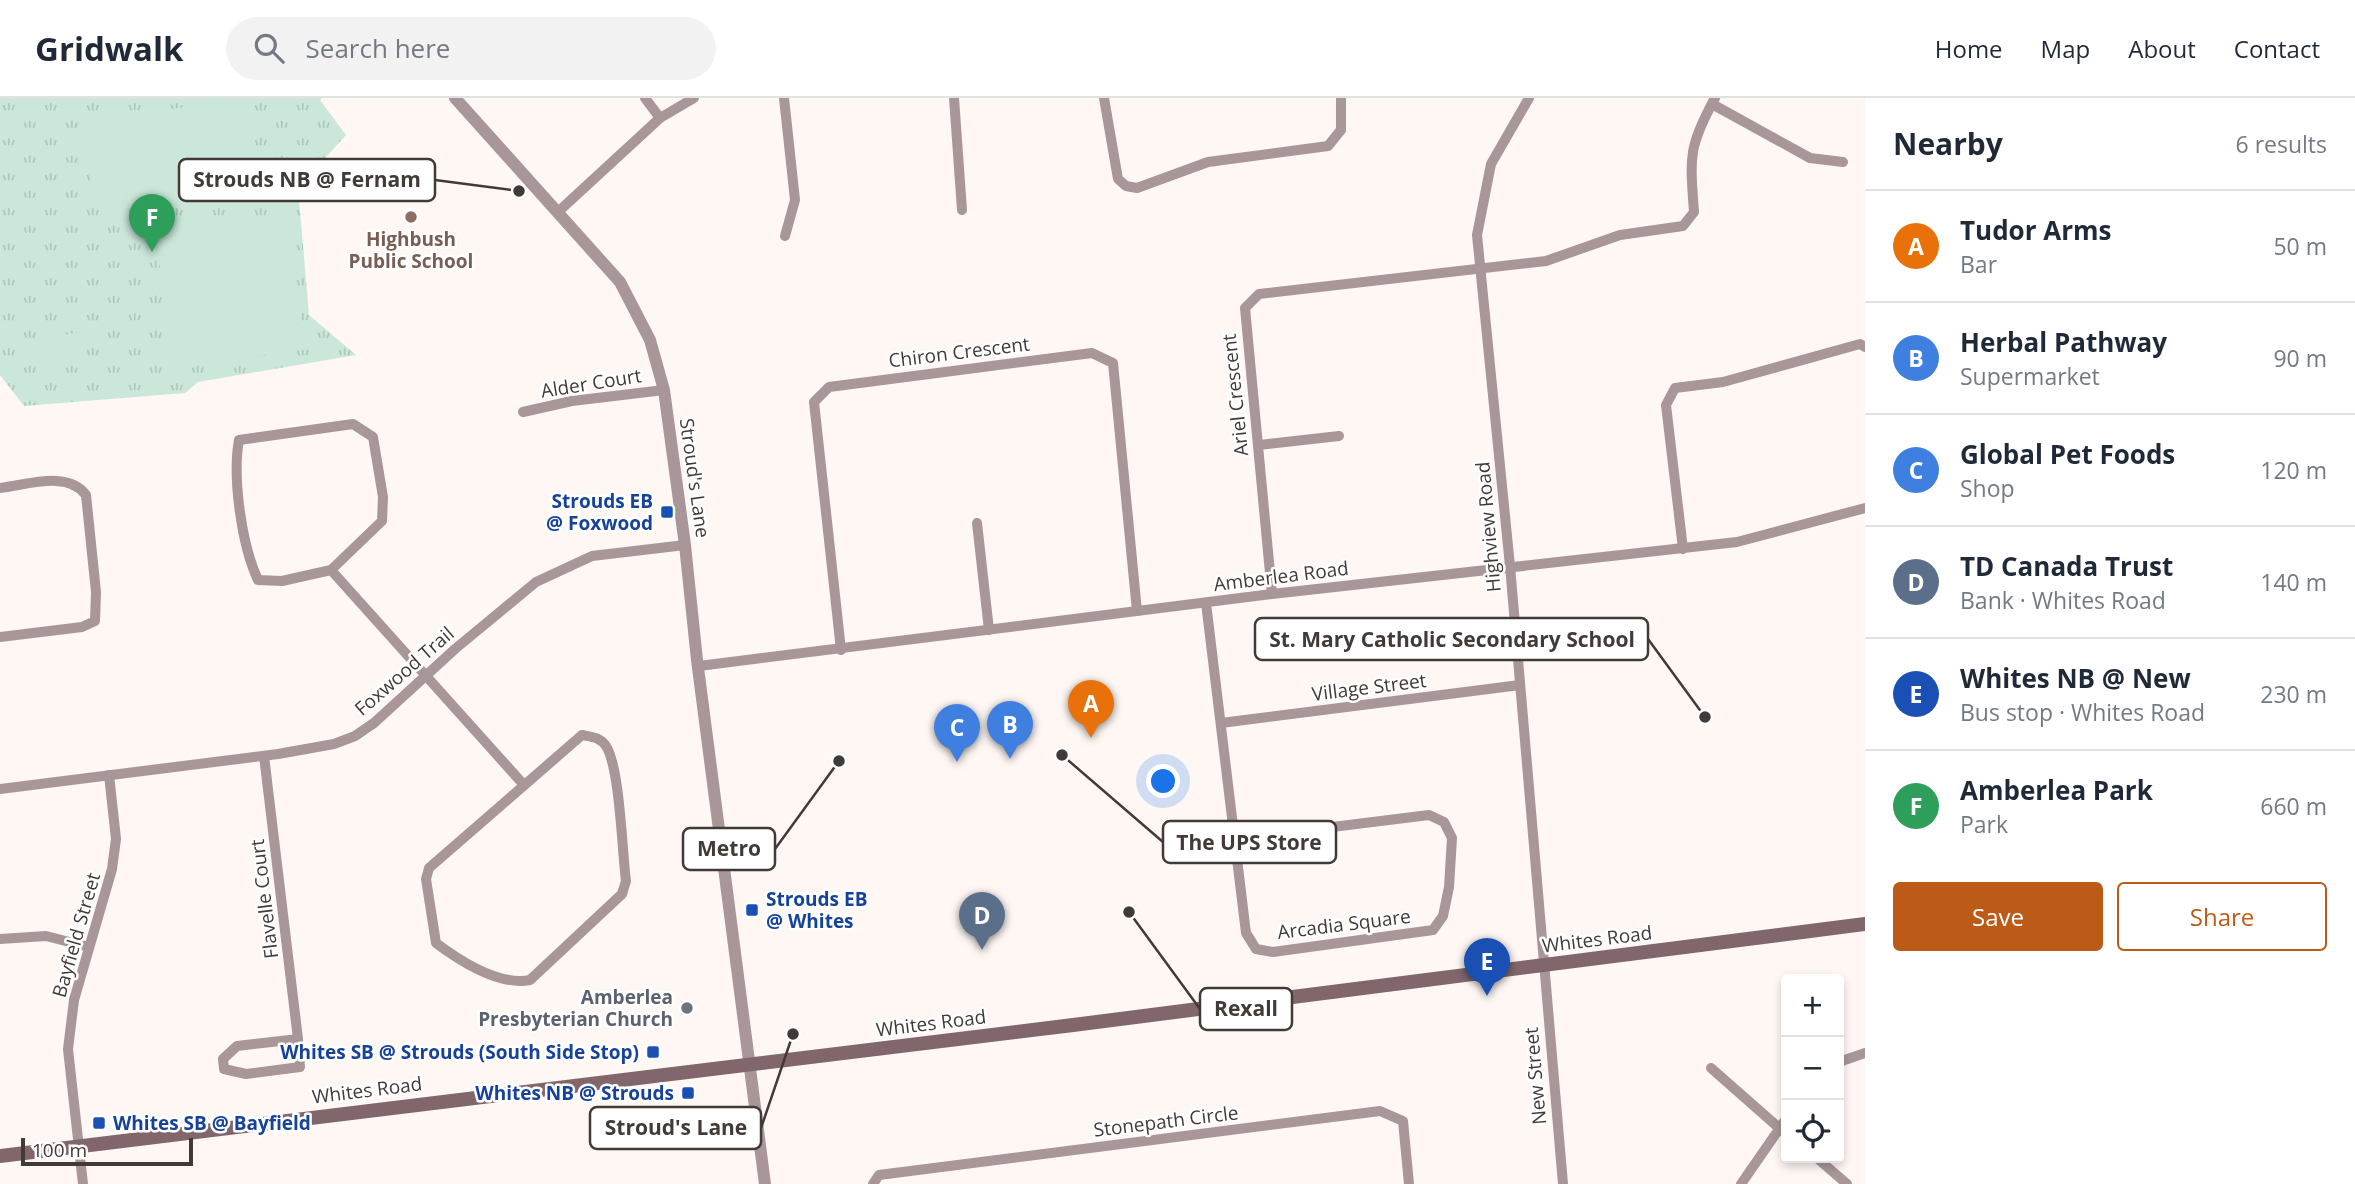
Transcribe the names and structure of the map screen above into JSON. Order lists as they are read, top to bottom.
{
  "streets": {
    "main road": ["Whites Road"],
    "street": [
      "Chiron Crescent",
      "Alder Court",
      "Ariel Crescent",
      "Stroud's Lane",
      "Highview Road",
      "Amberlea Road",
      "Foxwood Trail",
      "Village Street",
      "Flavelle Court",
      "Arcadia Square",
      "Bayfield Street",
      "New Street",
      "Stonepath Circle"
    ]
  },
  "crossings": [
    ["Chiron Crescent", "Amberlea Road"],
    ["Alder Court", "Stroud's Lane"],
    ["Ariel Crescent", "Highview Road"],
    ["Ariel Crescent", "Amberlea Road"],
    ["Stroud's Lane", "Amberlea Road"],
    ["Stroud's Lane", "Foxwood Trail"],
    ["Stroud's Lane", "Whites Road"],
    ["Highview Road", "Amberlea Road"],
    ["Highview Road", "Village Street"],
    ["Highview Road", "Whites Road"],
    ["Highview Road", "New Street"],
    ["Amberlea Road", "Arcadia Square"],
    ["Foxwood Trail", "Flavelle Court"],
    ["Foxwood Trail", "Bayfield Street"],
    ["Village Street", "Arcadia Square"],
    ["Bayfield Street", "Whites Road"],
    ["Whites Road", "New Street"]
  ],
  "places": {
    "other": [
      "Strouds NB @ Fernam",
      "Highbush Public School",
      "St. Mary Catholic Secondary School",
      "The UPS Store",
      "Metro",
      "Rexall",
      "Amberlea Presbyterian Church",
      "Stroud's Lane"
    ],
    "transit": [
      "Strouds EB @ Foxwood",
      "Strouds EB @ Whites",
      "Whites SB @ Strouds (South Side Stop)",
      "Whites NB @ Strouds",
      "Whites SB @ Bayfield"
    ]
  },
  "scale_bar": "100 m",
  "page": {
    "header": "Gridwalk",
    "search": "Search here",
    "nav": [
      "Home",
      "Map",
      "About",
      "Contact"
    ],
    "heading": ["Nearby", "6 results"],
    "list": [
      {
        "mark": "A",
        "name": "Tudor Arms",
        "note": "Bar",
        "value": "50 m"
      },
      {
        "mark": "B",
        "name": "Herbal Pathway",
        "note": "Supermarket",
        "value": "90 m"
      },
      {
        "mark": "C",
        "name": "Global Pet Foods",
        "note": "Shop",
        "value": "120 m"
      },
      {
        "mark": "D",
        "name": "TD Canada Trust",
        "note": "Bank · Whites Road",
        "value": "140 m"
      },
      {
        "mark": "E",
        "name": "Whites NB @ New",
        "note": "Bus stop · Whites Road",
        "value": "230 m"
      },
      {
        "mark": "F",
        "name": "Amberlea Park",
        "note": "Park",
        "value": "660 m"
      }
    ],
    "pins": [
      "F",
      "A",
      "B",
      "C",
      "D",
      "E"
    ],
    "buttons": ["Save", "Share"],
    "map_buttons": ["+", "−"],
    "scale": "100 m"
  }
}
